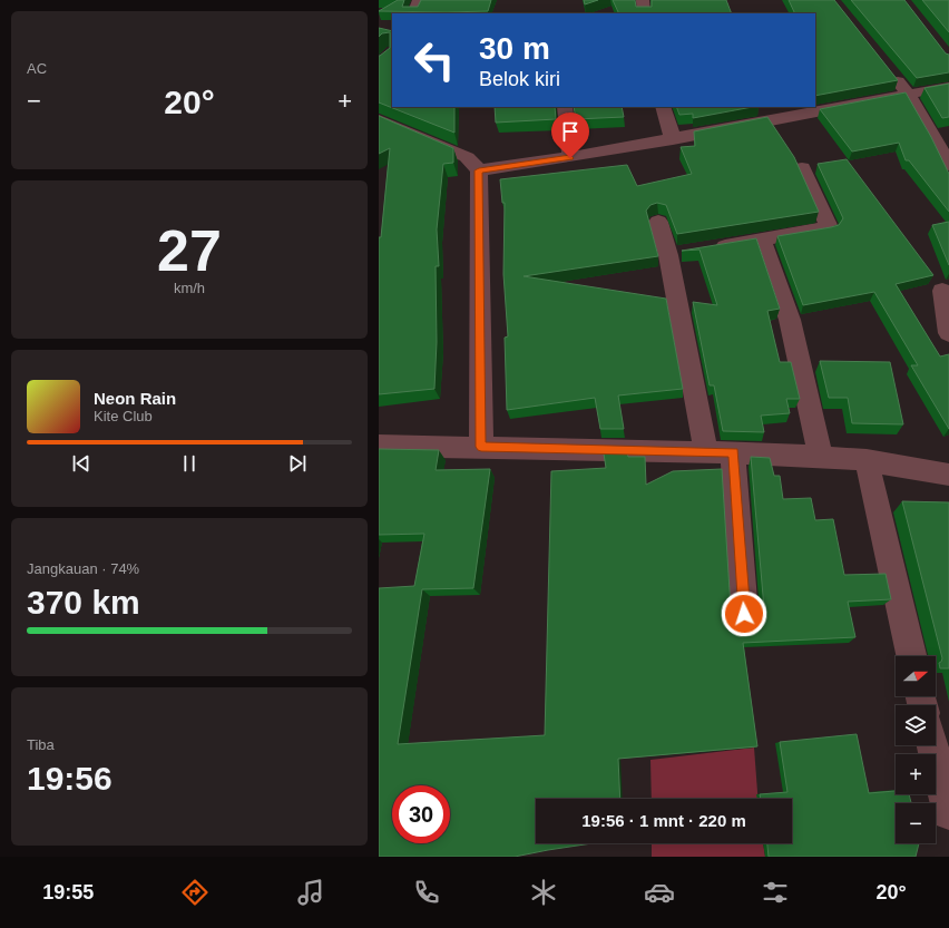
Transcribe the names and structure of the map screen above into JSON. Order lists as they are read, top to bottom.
{
  "north": "right",
  "page": {
    "tile": [
      "AC",
      ["27", "km/h"],
      ["Jangkauan · 74%", "370 km"],
      ["Tiba", "19:56"]
    ],
    "turn": ["30 m", "Belok kiri"],
    "heat": ["−", "20°", "+"],
    "song": ["Neon Rain", "Kite Club"],
    "map_buttons": ["+", "−"],
    "limit": "30",
    "trip": "19:56 · 1 mnt · 220 m",
    "tabs": ["19:55", "20°"]
  }
}
